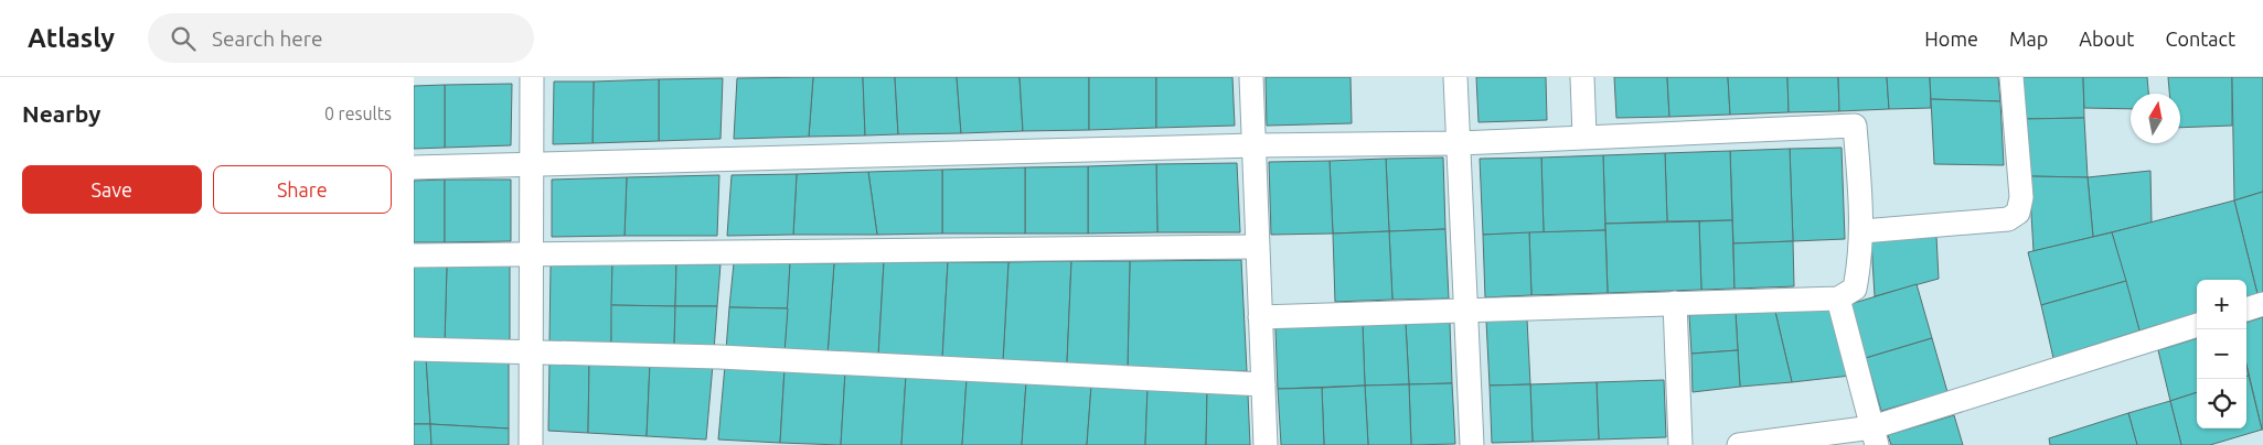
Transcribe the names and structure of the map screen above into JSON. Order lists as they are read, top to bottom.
{
  "north": "top",
  "page": {
    "header": "Atlasly",
    "search": "Search here",
    "nav": [
      "Home",
      "Map",
      "About",
      "Contact"
    ],
    "heading": ["Nearby", "0 results"],
    "buttons": ["Save", "Share"],
    "map_buttons": ["+", "−"]
  }
}
